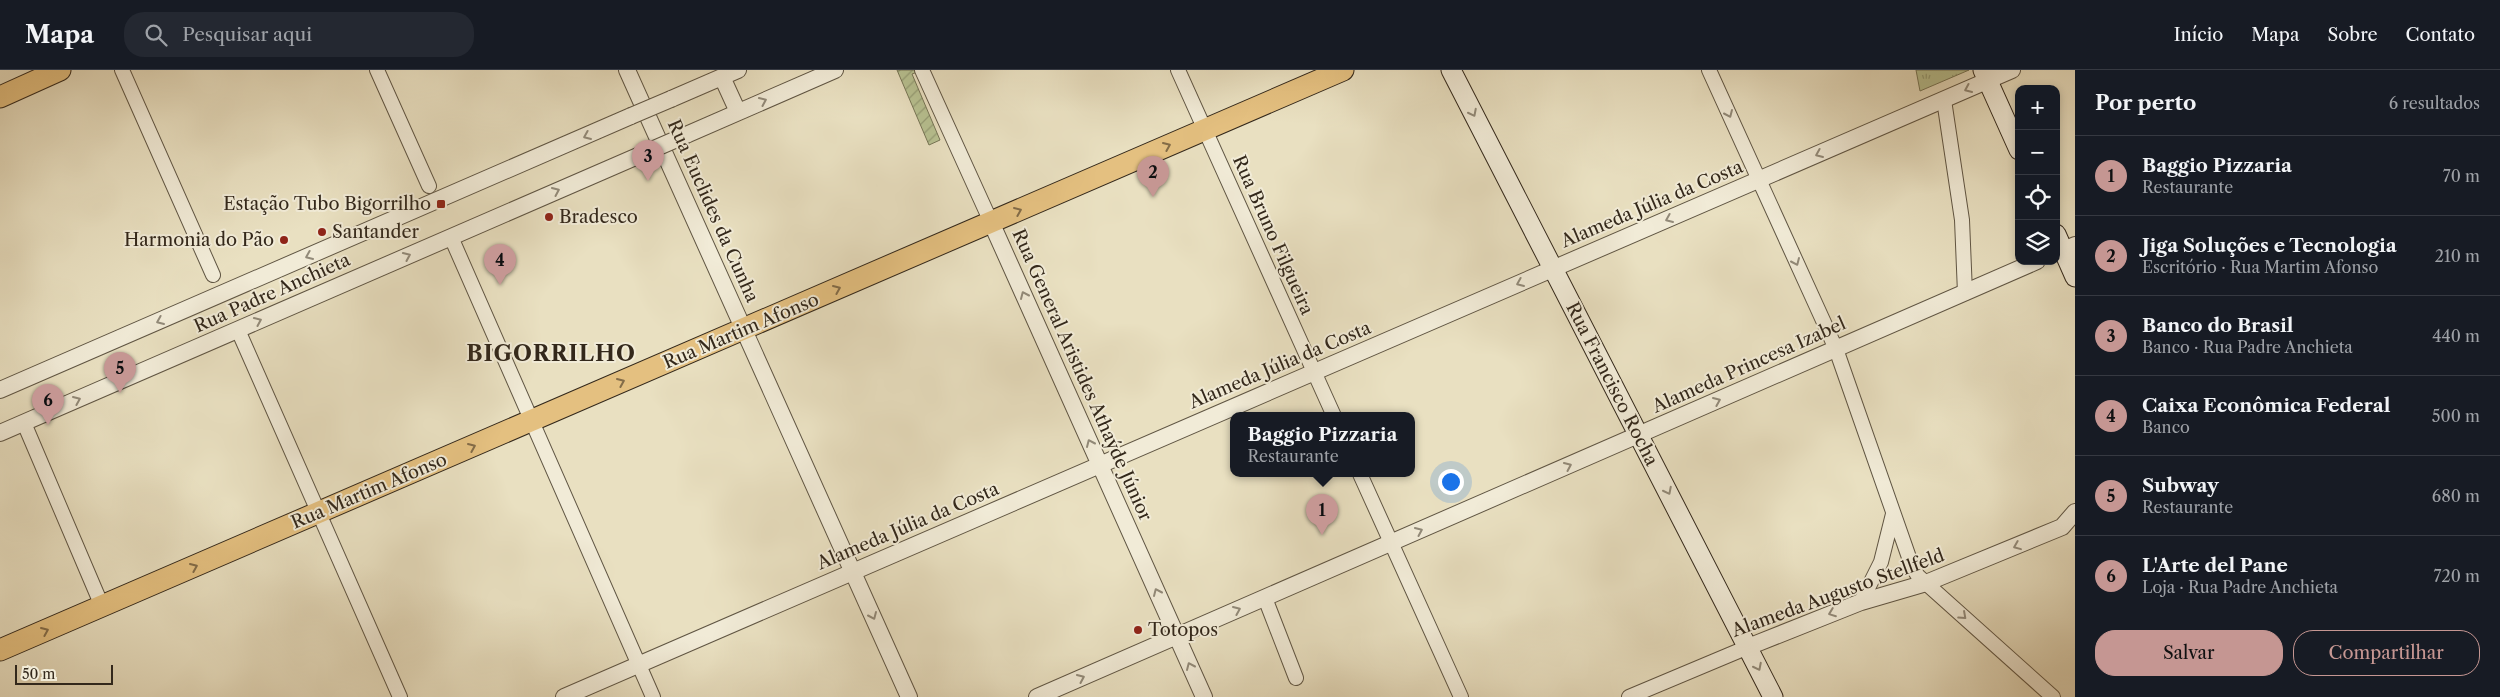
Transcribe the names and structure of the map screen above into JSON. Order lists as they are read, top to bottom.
{
  "streets": {
    "main road": ["Rua Martim Afonso", "Rua Francisco Rocha"],
    "street": [
      "Alameda Júlia da Costa",
      "Rua Euclides da Cunha",
      "Rua Bruno Filgueira",
      "Rua Padre Anchieta",
      "Alameda Princesa Izabel",
      "Rua General Aristides Athaýde Júnior",
      "Alameda Augusto Stellfeld"
    ]
  },
  "crossings": [
    ["Alameda Júlia da Costa", "Rua Euclides da Cunha"],
    ["Alameda Júlia da Costa", "Rua Bruno Filgueira"],
    ["Alameda Júlia da Costa", "Rua General Aristides Athaýde Júnior"],
    ["Alameda Júlia da Costa", "Rua Francisco Rocha"],
    ["Rua Euclides da Cunha", "Rua Martim Afonso"],
    ["Rua Bruno Filgueira", "Rua Martim Afonso"],
    ["Rua Martim Afonso", "Rua General Aristides Athaýde Júnior"],
    ["Alameda Princesa Izabel", "Rua General Aristides Athaýde Júnior"],
    ["Alameda Princesa Izabel", "Rua Francisco Rocha"],
    ["Rua Francisco Rocha", "Alameda Augusto Stellfeld"]
  ],
  "one_way": [
    "Alameda Júlia da Costa",
    "Rua Martim Afonso",
    "Alameda Princesa Izabel",
    "Rua General Aristides Athaýde Júnior",
    "Rua Francisco Rocha",
    "Alameda Augusto Stellfeld"
  ],
  "districts": ["BIGORRILHO"],
  "places": {
    "transit": ["Estação Tubo Bigorrilho"],
    "other": [
      "Bradesco",
      "Santander",
      "Harmonia do Pão",
      "Totopos"
    ]
  },
  "scale_bar": "50 m",
  "page": {
    "header": "Mapa",
    "search": "Pesquisar aqui",
    "nav": [
      "Início",
      "Mapa",
      "Sobre",
      "Contato"
    ],
    "heading": ["Por perto", "6 resultados"],
    "map_buttons": ["+", "−"],
    "list": [
      {
        "mark": "1",
        "name": "Baggio Pizzaria",
        "note": "Restaurante",
        "value": "70 m"
      },
      {
        "mark": "2",
        "name": "Jiga Soluções e Tecnologia",
        "note": "Escritório · Rua Martim Afonso",
        "value": "210 m"
      },
      {
        "mark": "3",
        "name": "Banco do Brasil",
        "note": "Banco · Rua Padre Anchieta",
        "value": "440 m"
      },
      {
        "mark": "4",
        "name": "Caixa Econômica Federal",
        "note": "Banco",
        "value": "500 m"
      },
      {
        "mark": "5",
        "name": "Subway",
        "note": "Restaurante",
        "value": "680 m"
      },
      {
        "mark": "6",
        "name": "L'Arte del Pane",
        "note": "Loja · Rua Padre Anchieta",
        "value": "720 m"
      }
    ],
    "pins": [
      "3",
      "2",
      "4",
      "5",
      "6",
      "1"
    ],
    "popup": ["Baggio Pizzaria", "Restaurante"],
    "buttons": ["Salvar", "Compartilhar"],
    "scale": "50 m"
  }
}
